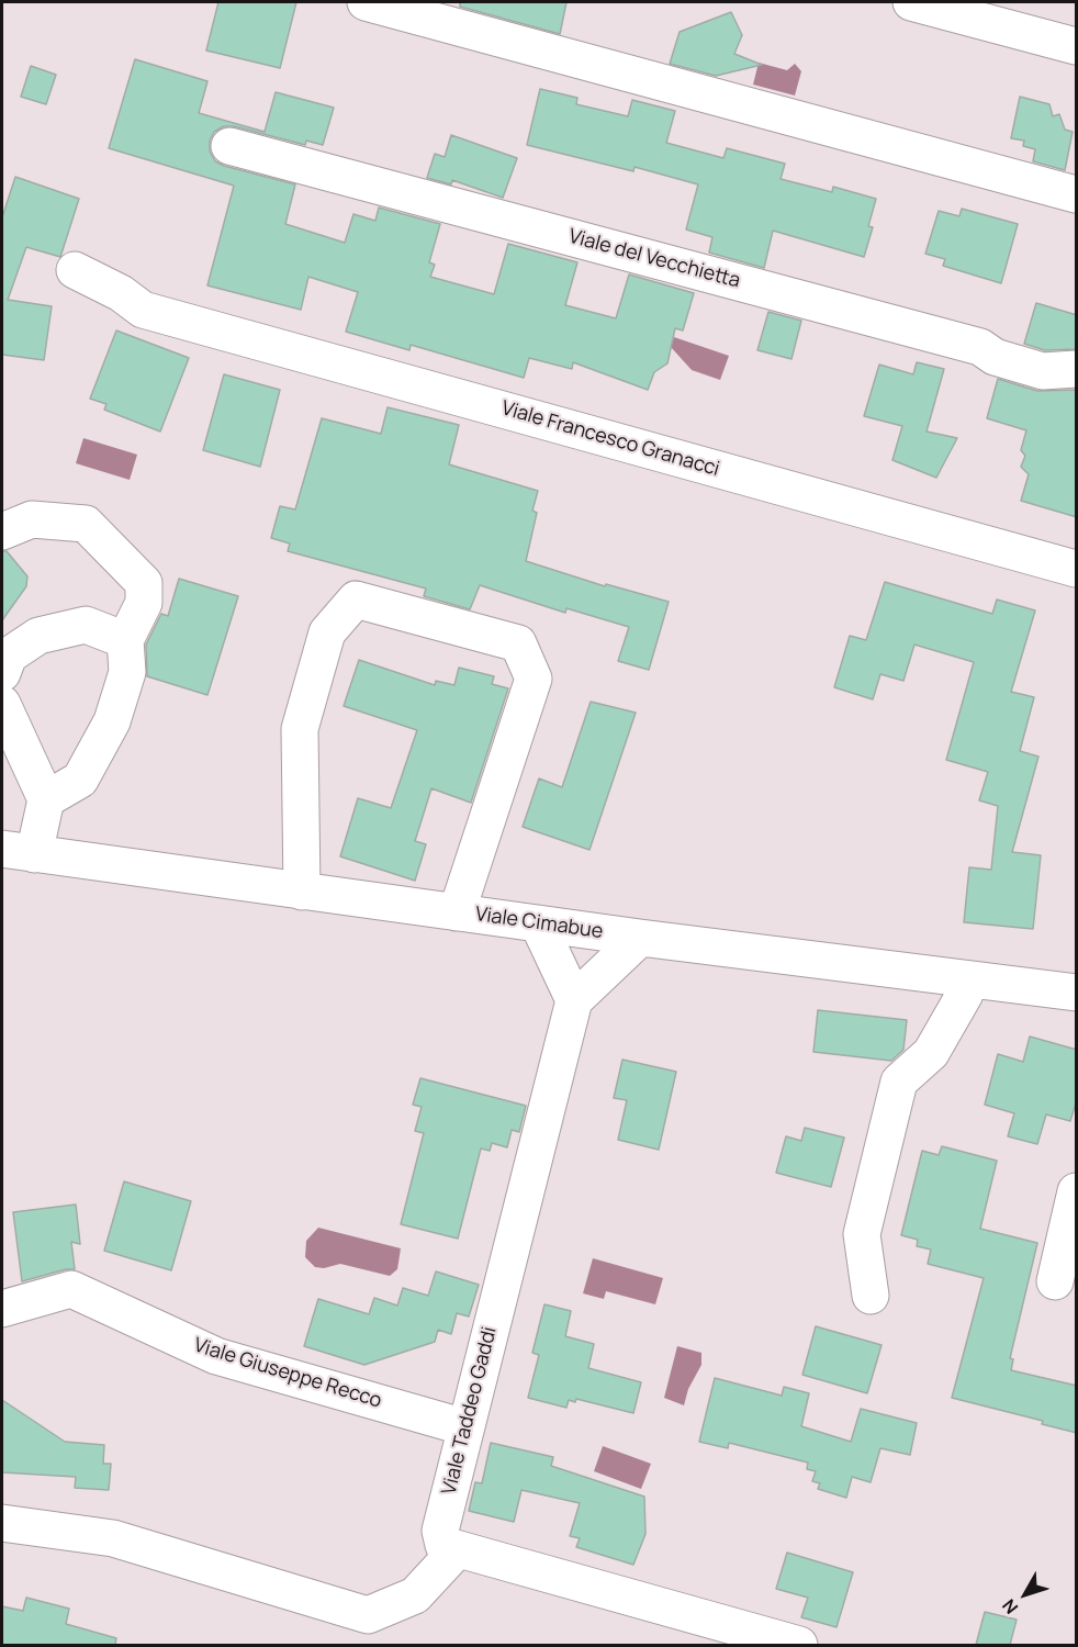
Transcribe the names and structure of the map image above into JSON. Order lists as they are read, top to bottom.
{
  "streets": {
    "street": [
      "Viale del Vecchietta",
      "Viale Francesco Granacci",
      "Viale Cimabue",
      "Viale Giuseppe Recco",
      "Viale Taddeo Gaddi"
    ]
  },
  "crossings": [
    ["Viale Giuseppe Recco", "Viale Taddeo Gaddi"]
  ],
  "north": "bottom left"
}
